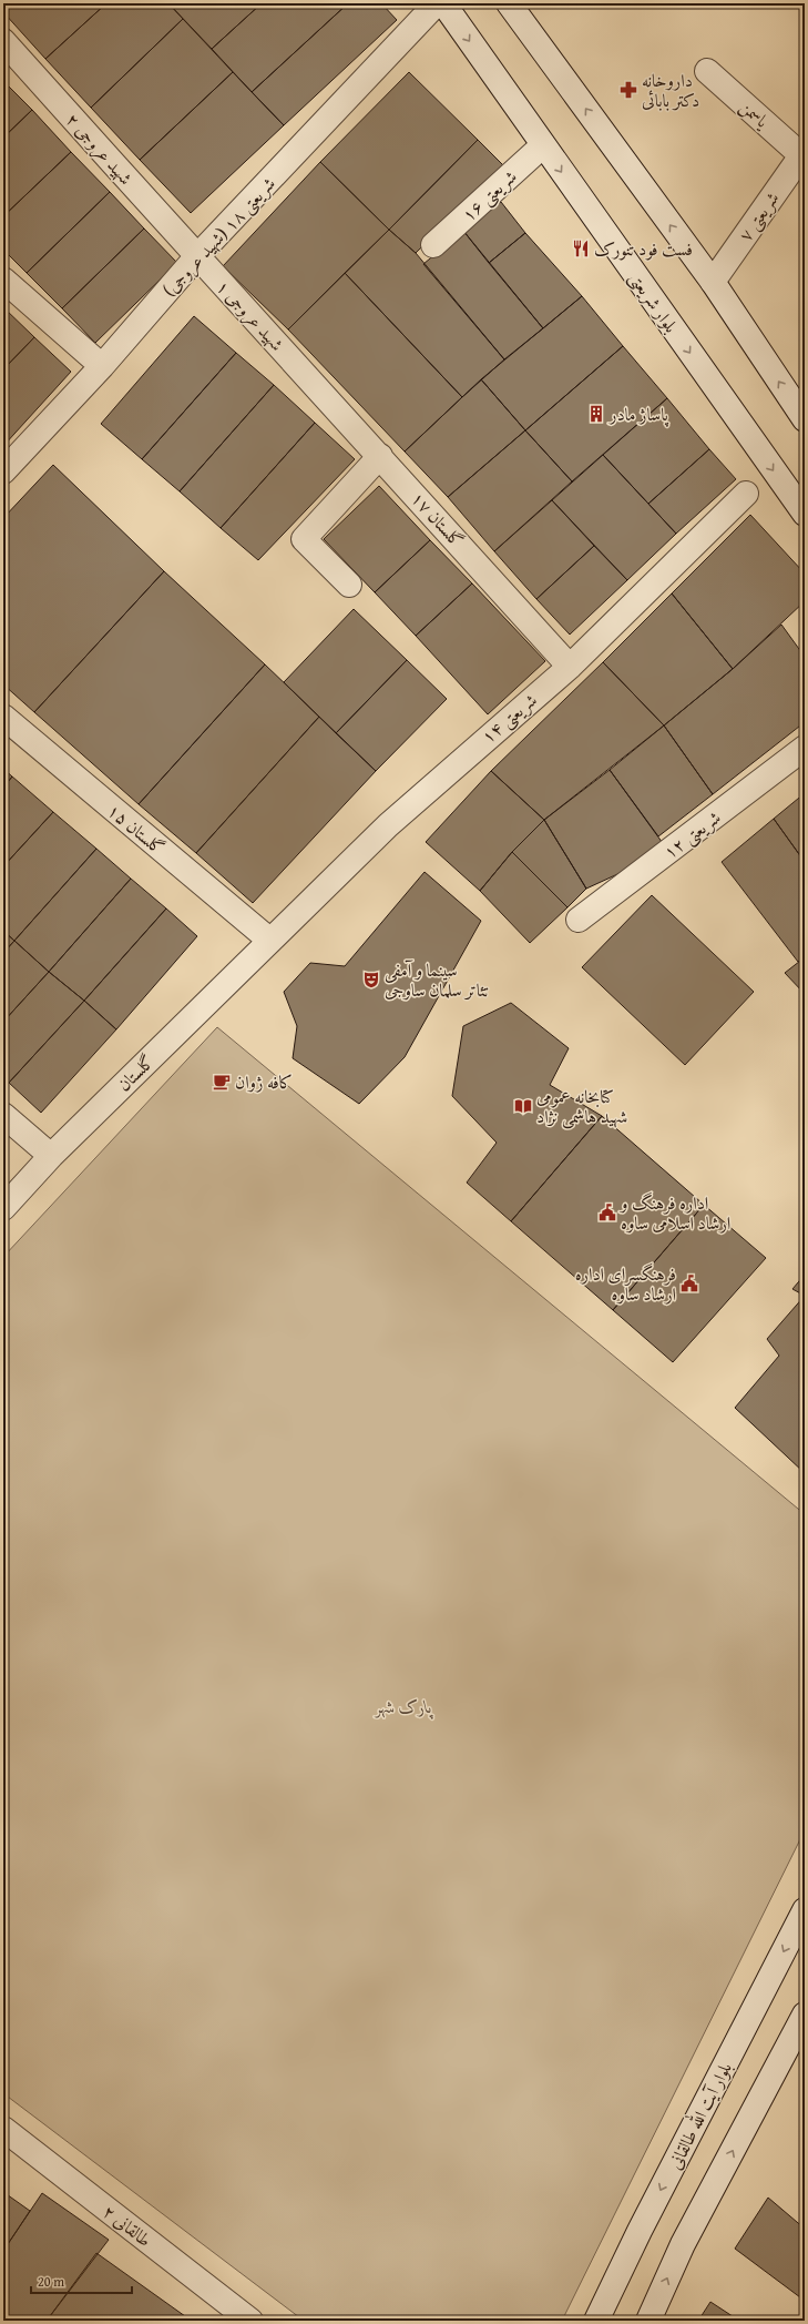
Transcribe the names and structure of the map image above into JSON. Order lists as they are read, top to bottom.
{
  "streets": {
    "street": [
      "یاسمن",
      "شهید عروجی ۲",
      "شریعتی ۱۶",
      "شریعتی ۷",
      "شریعتی ۱۸ (شهید عروجی)",
      "بلوار شریعتی",
      "شهید عروجی ۱",
      "گلستان ۱۷",
      "شریعتی ۱۴",
      "گلستان ۱۵",
      "شریعتی ۱۲",
      "گلستان",
      "بلوار آیت الله طالقانی",
      "طالقانی ۲"
    ]
  },
  "crossings": [
    ["یاسمن", "شریعتی ۷"],
    ["شهید عروجی ۲", "شریعتی ۱۸ (شهید عروجی)"],
    ["شهید عروجی ۲", "شهید عروجی ۱"],
    ["شریعتی ۱۶", "بلوار شریعتی"],
    ["شریعتی ۱۸ (شهید عروجی)", "شهید عروجی ۱"],
    ["شهید عروجی ۱", "گلستان ۱۷"],
    ["گلستان ۱۷", "شریعتی ۱۴"],
    ["شریعتی ۱۴", "گلستان ۱۵"],
    ["شریعتی ۱۴", "گلستان"],
    ["گلستان ۱۵", "گلستان"]
  ],
  "parks": ["پارک شهر"],
  "places": {
    "pharmacy": ["داروخانه دکتر بابائی"],
    "restaurant": ["فست فود تنورک"],
    "building": ["پاساژ مادر"],
    "theatre": ["سینما و آمفی تئاتر سلمان ساوجی"],
    "cafe": ["کافه ژوان"],
    "library": ["کتابخانه عمومی شهید هاشمی نژاد"],
    "public building": ["اداره فرهنگ و ارشاد اسلامی ساوه", "فرهنگسرای اداره ارشاد ساوه"]
  },
  "scale_bar": "20 m"
}
